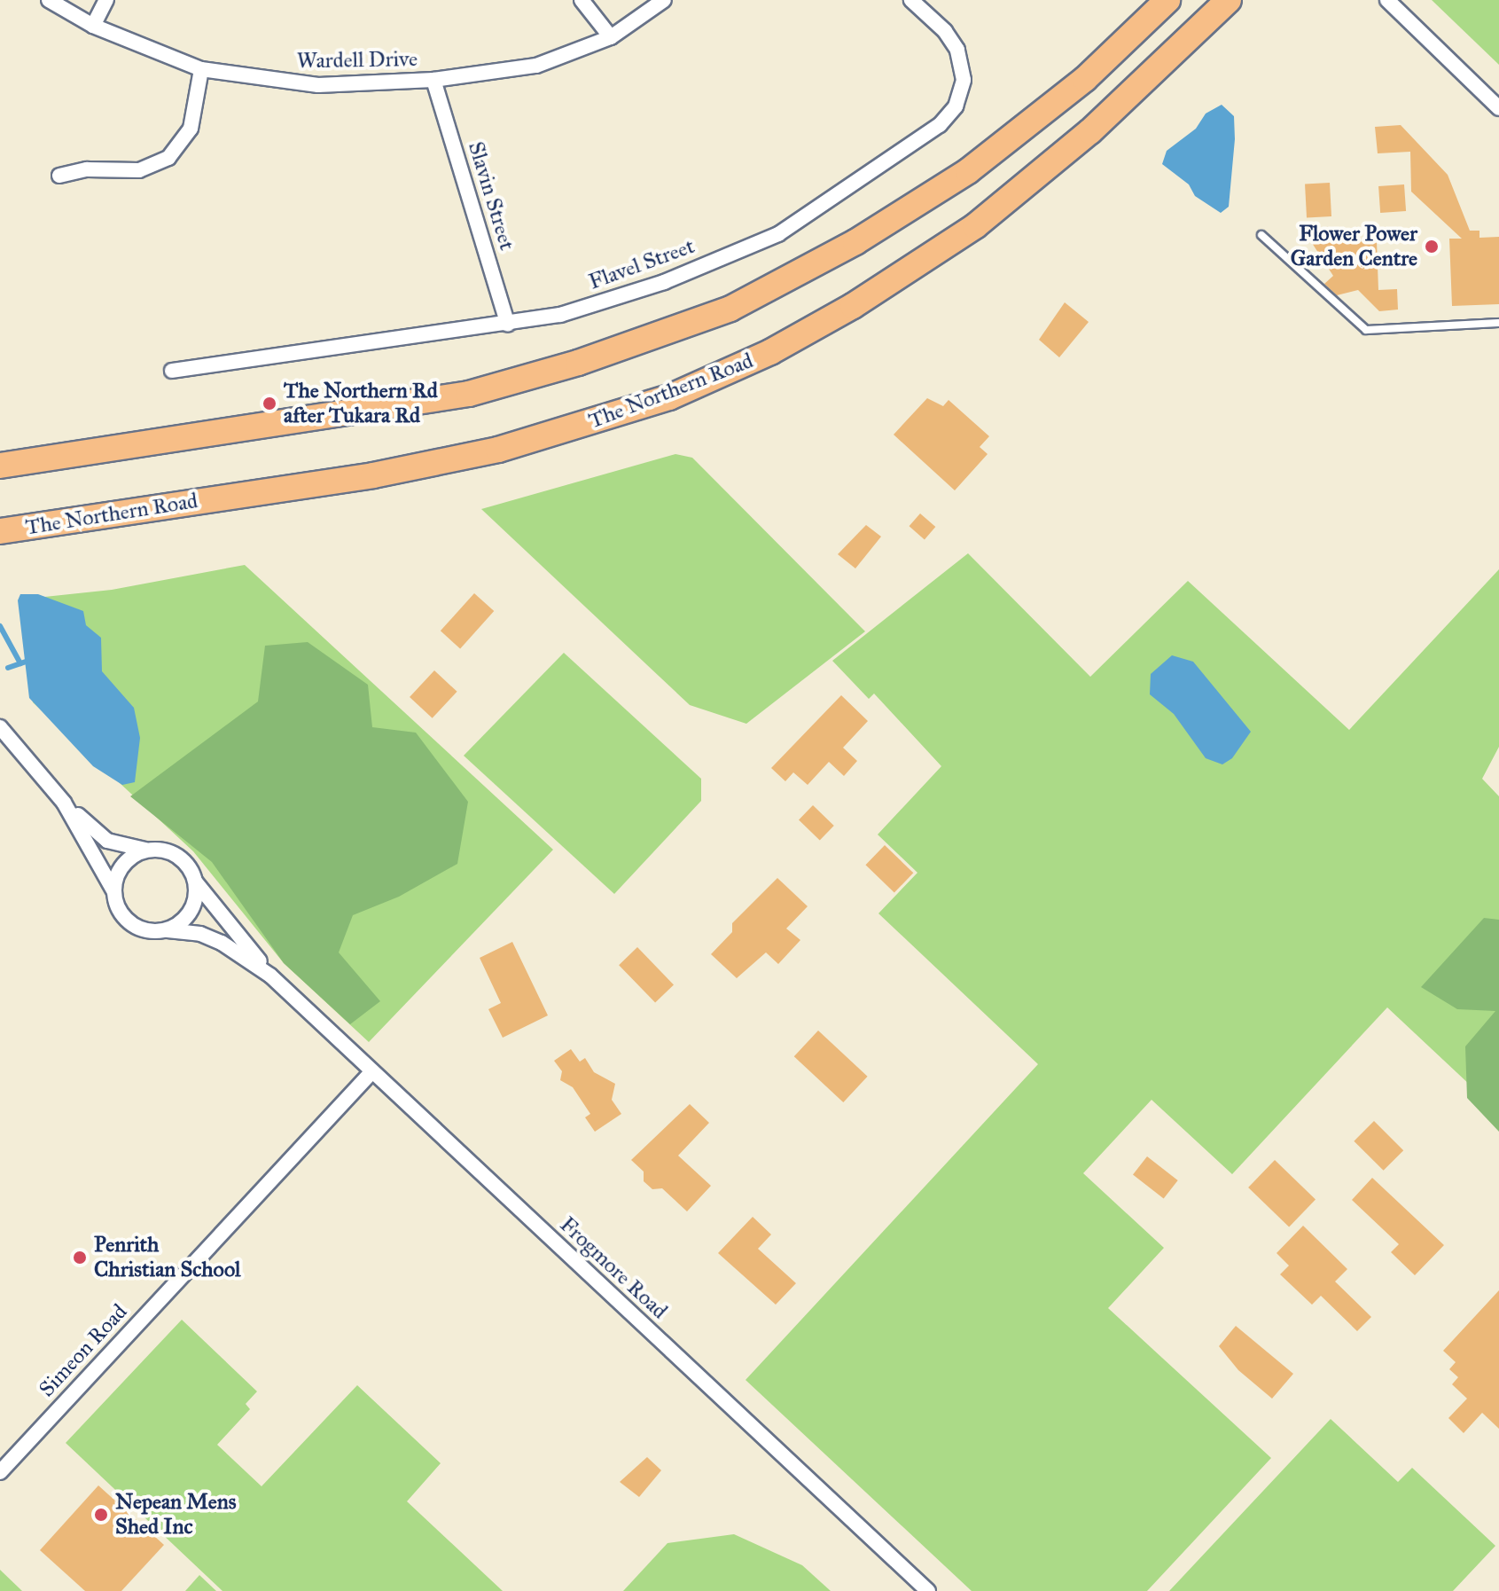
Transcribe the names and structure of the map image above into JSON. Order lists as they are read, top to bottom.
{
  "streets": {
    "highway": ["The Northern Road"],
    "street": [
      "Wardell Drive",
      "Slavin Street",
      "Flavel Street",
      "Frogmore Road",
      "Simeon Road"
    ]
  },
  "crossings": [
    ["Wardell Drive", "Slavin Street"],
    ["Slavin Street", "Flavel Street"],
    ["Frogmore Road", "Simeon Road"]
  ],
  "places": [
    "Flower Power Garden Centre",
    "The Northern Rd after Tukara Rd",
    "Penrith Christian School",
    "Nepean Mens Shed Inc"
  ]
}
